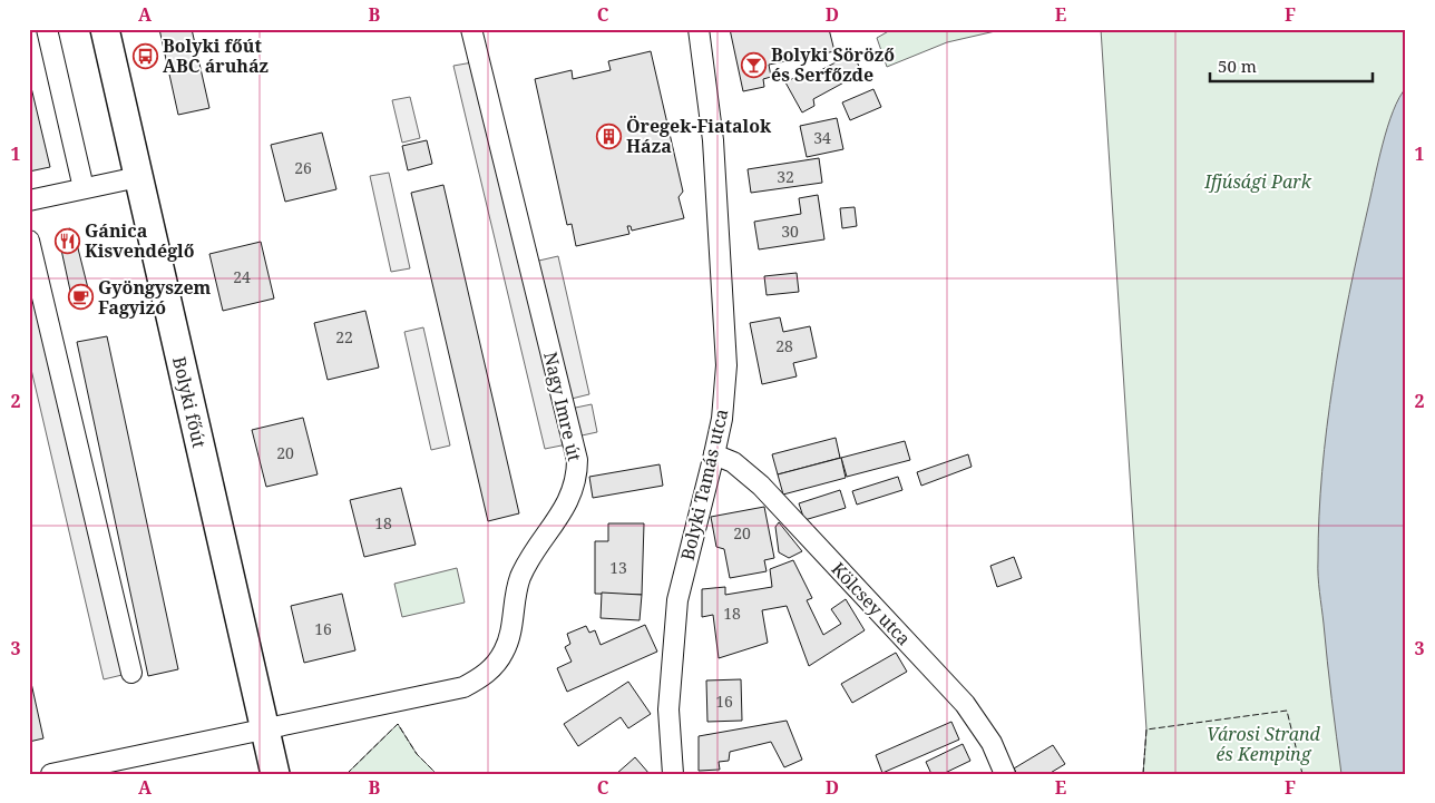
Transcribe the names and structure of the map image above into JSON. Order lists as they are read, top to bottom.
{
  "streets": {
    "main road": ["Bolyki főút"],
    "street": ["Nagy Imre út", "Bolyki Tamás utca", "Kölcsey utca"]
  },
  "crossings": [
    ["Bolyki főút", "Nagy Imre út"],
    ["Bolyki Tamás utca", "Kölcsey utca"]
  ],
  "parks": ["Ifjúsági Park", "Városi Strand és Kemping"],
  "places": {
    "bus stop": ["Bolyki főút ABC áruház"],
    "bar": ["Bolyki Söröző és Serfőzde"],
    "building": ["Öregek-Fiatalok Háza"],
    "restaurant": ["Gánica Kisvendéglő"],
    "cafe": ["Gyöngyszem Fagyizó"]
  },
  "house_numbers": [
    "34",
    "26",
    "32",
    "30",
    "24",
    "22",
    "28",
    "20",
    "18",
    "20",
    "13",
    "18",
    "16",
    "16"
  ],
  "scale_bar": "50 m",
  "grid": {
    "columns": [
      "A",
      "B",
      "C",
      "D",
      "E",
      "F"
    ],
    "rows": ["1", "2", "3"]
  }
}
